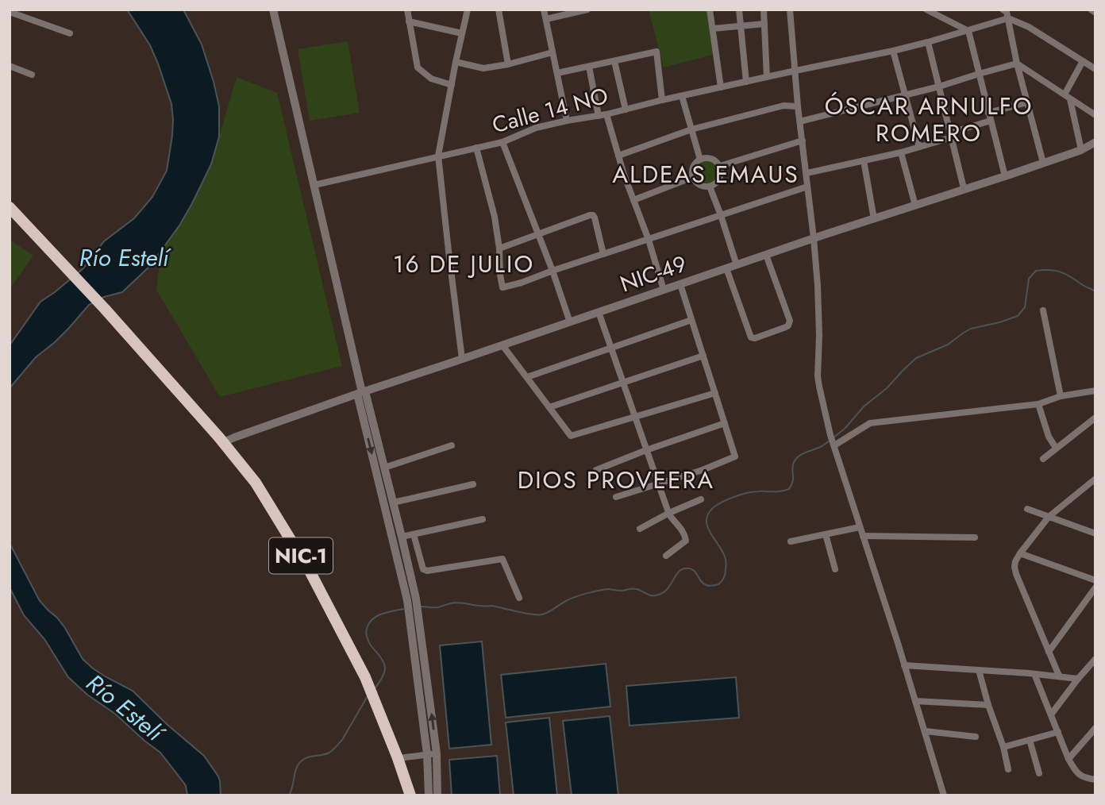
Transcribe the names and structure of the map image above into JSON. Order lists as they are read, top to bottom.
{
  "streets": {
    "highway": ["NIC-1"],
    "street": ["Calle 14 NO", "NIC-49"]
  },
  "crossings": [
    ["NIC-49", "NIC-1"]
  ],
  "districts": [
    "ÓSCAR ARNULFO ROMERO",
    "ALDEAS EMAUS",
    "16 DE JULIO",
    "DIOS PROVEERA"
  ],
  "water": ["Río Estelí"]
}
